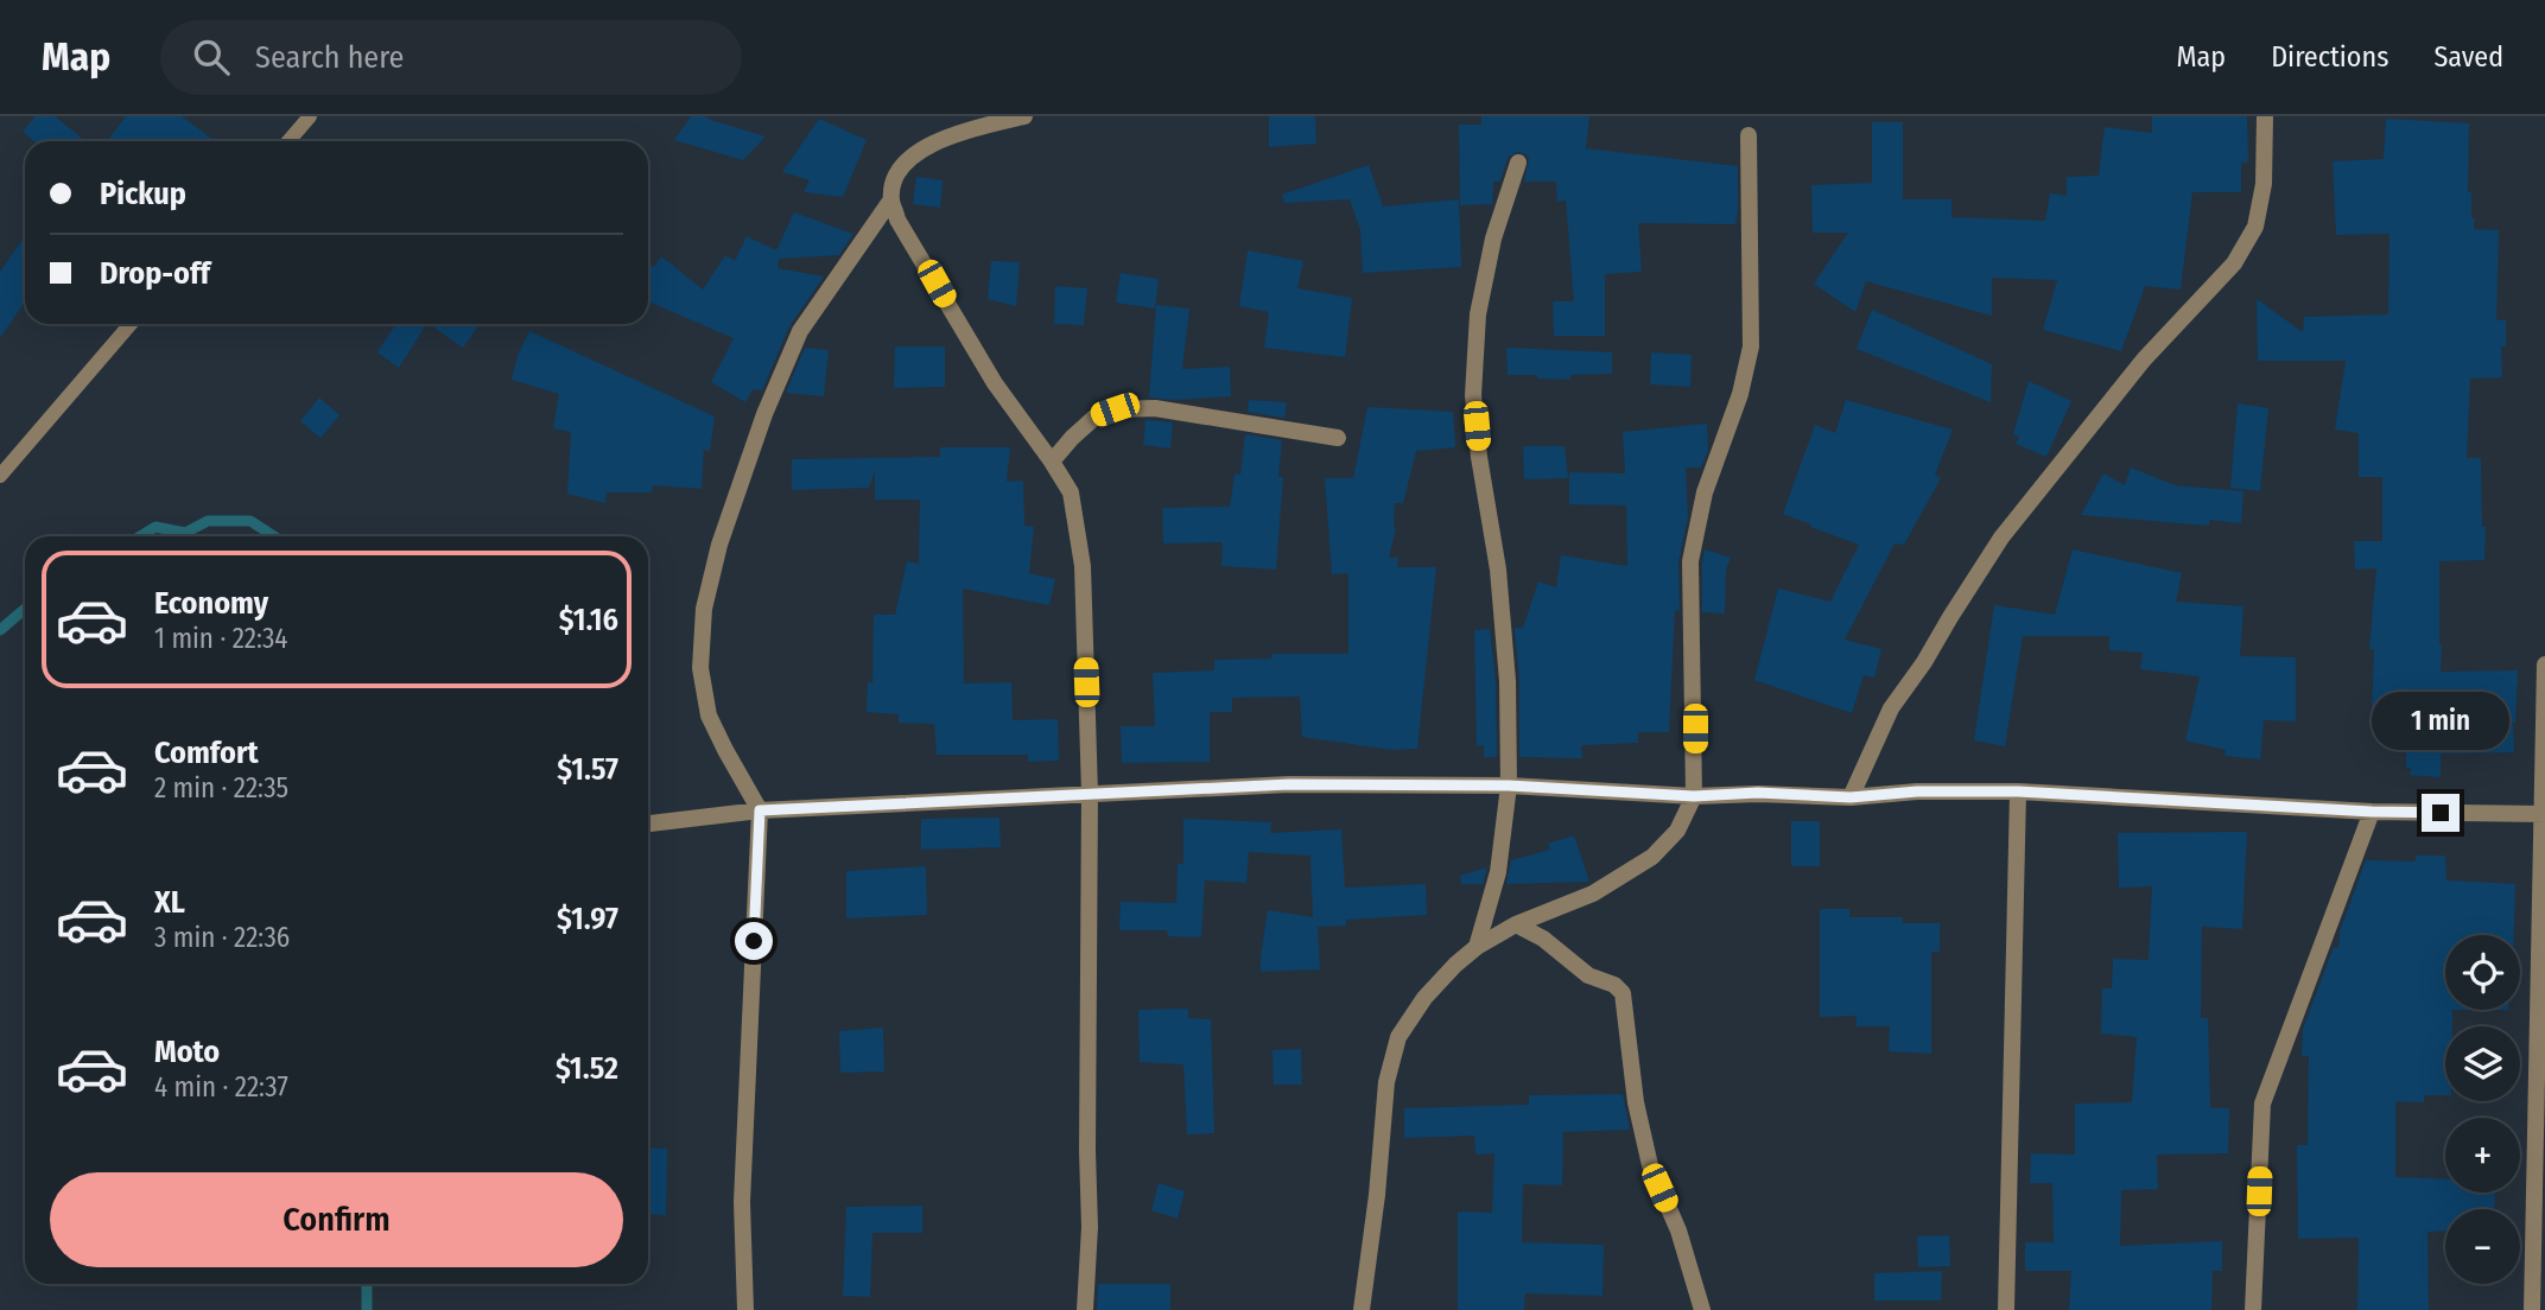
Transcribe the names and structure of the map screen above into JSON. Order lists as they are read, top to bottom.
{
  "page": {
    "header": "Map",
    "search": "Search here",
    "nav": ["Map", "Directions", "Saved"],
    "banner": ["Pickup", "Drop-off"],
    "list": [
      {
        "name": "Economy",
        "note": "1 min · 22:34",
        "value": "$1.16"
      },
      {
        "name": "Comfort",
        "note": "2 min · 22:35",
        "value": "$1.57"
      },
      {
        "name": "XL",
        "note": "3 min · 22:36",
        "value": "$1.97"
      },
      {
        "name": "Moto",
        "note": "4 min · 22:37",
        "value": "$1.52"
      }
    ],
    "bubble": "1 min",
    "map_buttons": ["+", "−"],
    "buttons": "Confirm"
  }
}
